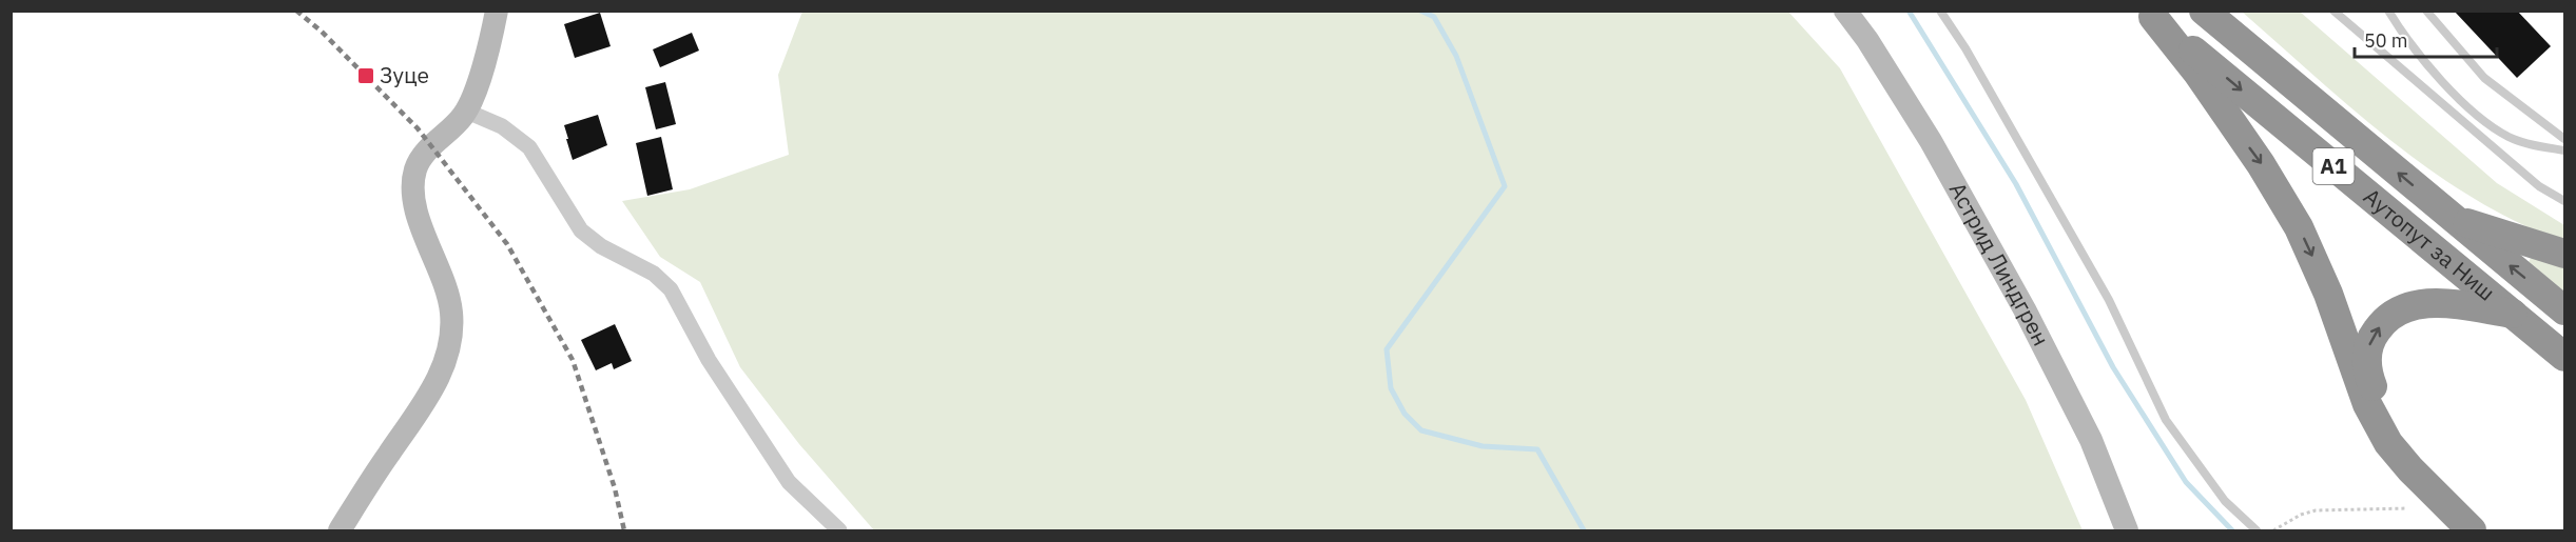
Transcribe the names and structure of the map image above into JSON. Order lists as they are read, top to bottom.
{
  "streets": {
    "highway": ["A1", "Аутопут за Ниш"],
    "street": ["Астрид Линдгрен"]
  },
  "places": {
    "transit": ["Зуце"]
  },
  "scale_bar": "50 m"
}
